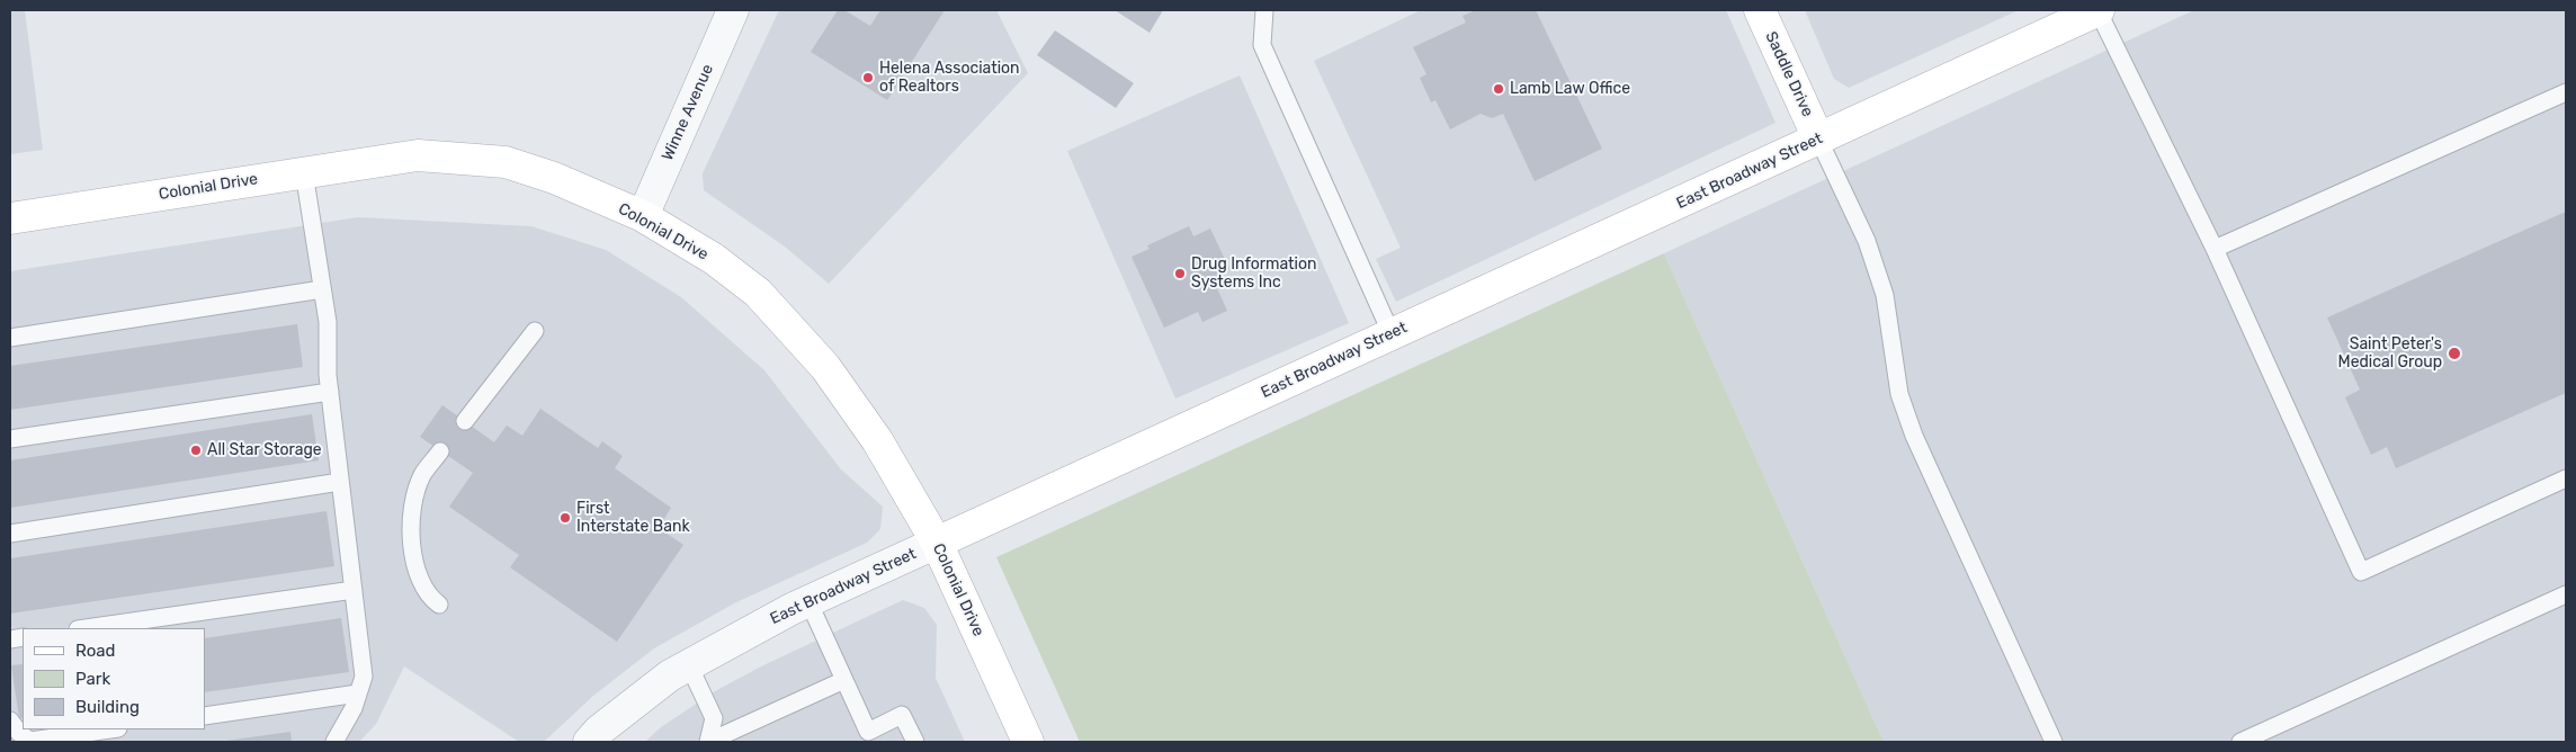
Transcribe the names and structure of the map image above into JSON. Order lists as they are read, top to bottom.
{
  "streets": {
    "street": [
      "Saddle Drive",
      "Winne Avenue",
      "East Broadway Street",
      "Colonial Drive"
    ]
  },
  "crossings": [
    ["Saddle Drive", "East Broadway Street"],
    ["Winne Avenue", "Colonial Drive"],
    ["East Broadway Street", "Colonial Drive"]
  ],
  "places": [
    "Helena Association of Realtors",
    "Lamb Law Office",
    "Drug Information Systems Inc",
    "Saint Peter's Medical Group",
    "All Star Storage",
    "First Interstate Bank"
  ],
  "legend": ["Road", "Park", "Building"]
}
